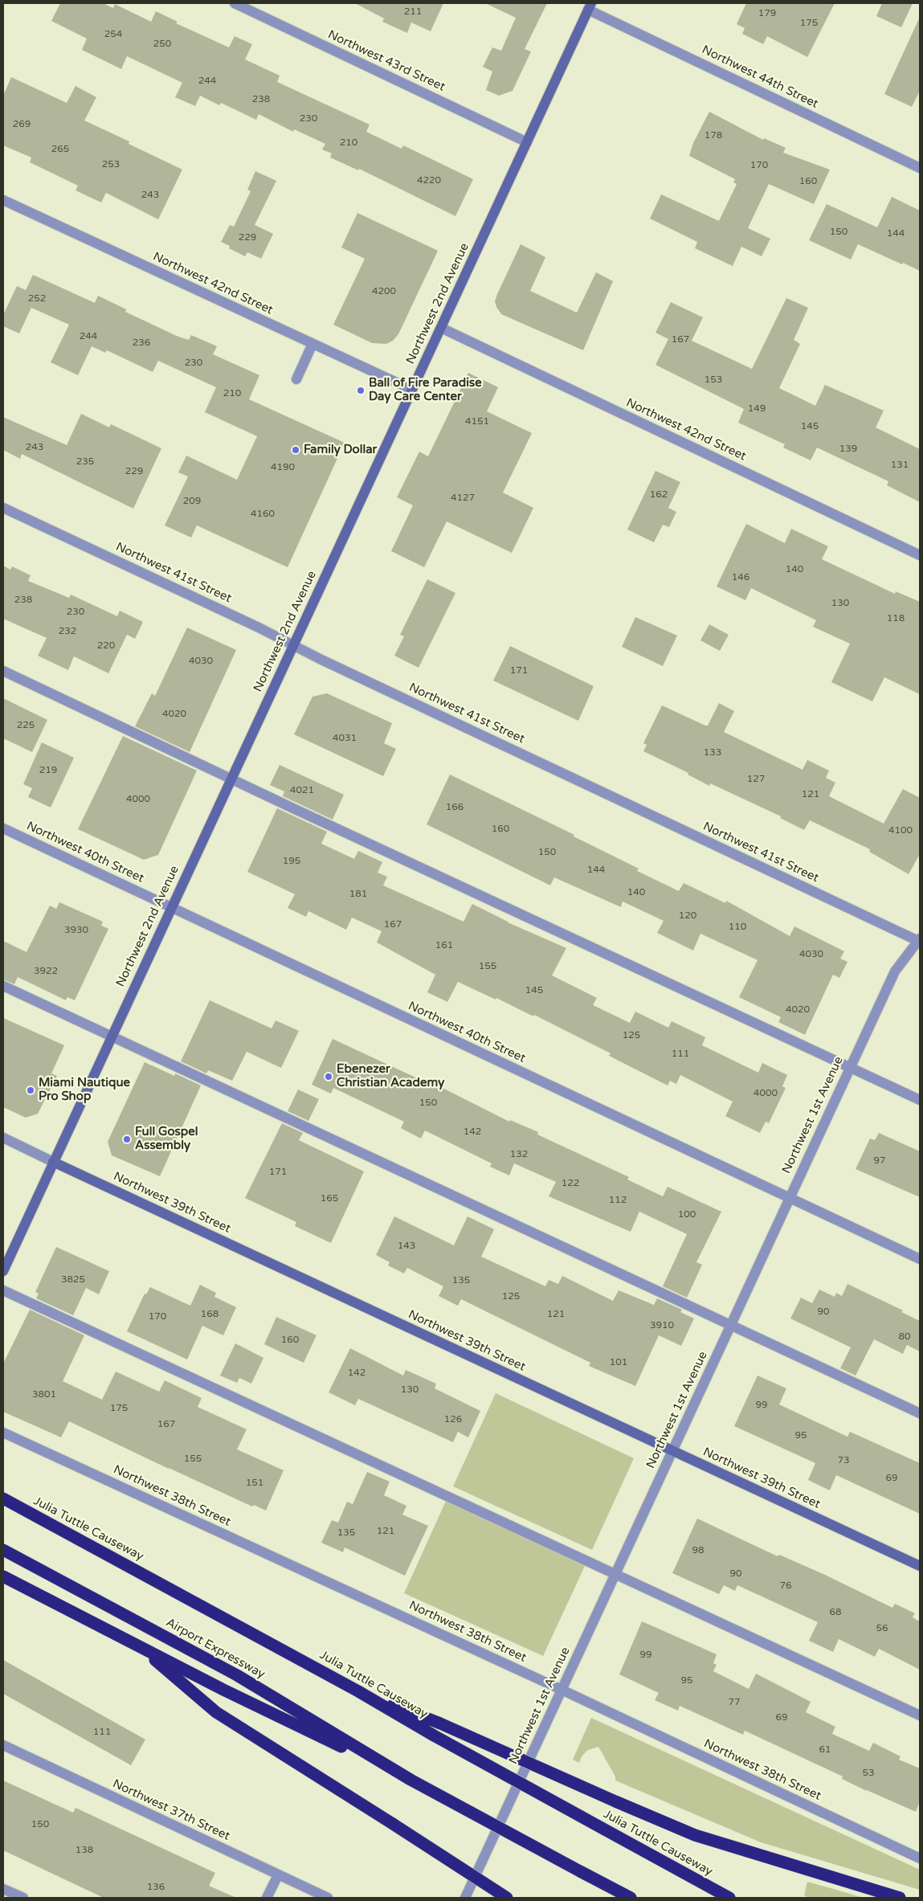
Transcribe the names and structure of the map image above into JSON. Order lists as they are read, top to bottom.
{
  "streets": {
    "highway": ["Julia Tuttle Causeway", "Airport Expressway"],
    "street": [
      "Northwest 43rd Street",
      "Northwest 44th Street",
      "Northwest 42nd Street",
      "Northwest 2nd Avenue",
      "Northwest 41st Street",
      "Northwest 40th Street",
      "Northwest 1st Avenue",
      "Northwest 39th Street",
      "Northwest 38th Street",
      "Northwest 37th Street"
    ]
  },
  "crossings": [
    ["Northwest 43rd Street", "Northwest 2nd Avenue"],
    ["Northwest 44th Street", "Northwest 2nd Avenue"],
    ["Northwest 42nd Street", "Northwest 2nd Avenue"],
    ["Northwest 2nd Avenue", "Northwest 41st Street"],
    ["Northwest 2nd Avenue", "Northwest 40th Street"],
    ["Northwest 2nd Avenue", "Northwest 39th Street"],
    ["Northwest 41st Street", "Northwest 1st Avenue"],
    ["Northwest 40th Street", "Northwest 1st Avenue"],
    ["Northwest 1st Avenue", "Northwest 39th Street"],
    ["Northwest 1st Avenue", "Northwest 38th Street"]
  ],
  "places": [
    "Ball of Fire Paradise Day Care Center",
    "Family Dollar",
    "Ebenezer Christian Academy",
    "Miami Nautique Pro Shop",
    "Full Gospel Assembly"
  ],
  "house_numbers": [
    "211",
    "179",
    "175",
    "254",
    "250",
    "244",
    "238",
    "230",
    "269",
    "178",
    "210",
    "265",
    "253",
    "170",
    "4220",
    "160",
    "243",
    "150",
    "144",
    "229",
    "4200",
    "252",
    "244",
    "167",
    "236",
    "230",
    "153",
    "210",
    "149",
    "4151",
    "145",
    "243",
    "139",
    "235",
    "131",
    "4190",
    "229",
    "162",
    "4127",
    "209",
    "4160",
    "140",
    "146",
    "238",
    "130",
    "230",
    "118",
    "232",
    "220",
    "4030",
    "171",
    "4020",
    "225",
    "4031",
    "133",
    "219",
    "127",
    "4021",
    "121",
    "4000",
    "166",
    "160",
    "4100",
    "150",
    "195",
    "144",
    "140",
    "181",
    "120",
    "167",
    "110",
    "3930",
    "161",
    "4030",
    "155",
    "3922",
    "145",
    "4020",
    "125",
    "111",
    "4000",
    "150",
    "142",
    "132",
    "97",
    "171",
    "122",
    "165",
    "112",
    "100",
    "143",
    "3825",
    "135",
    "125",
    "90",
    "168",
    "121",
    "170",
    "3910",
    "80",
    "160",
    "101",
    "142",
    "130",
    "3801",
    "99",
    "175",
    "126",
    "167",
    "95",
    "155",
    "73",
    "69",
    "151",
    "121",
    "135",
    "98",
    "90",
    "76",
    "68",
    "56",
    "99",
    "95",
    "77",
    "69",
    "111",
    "61",
    "53",
    "150",
    "138",
    "136"
  ]
}
